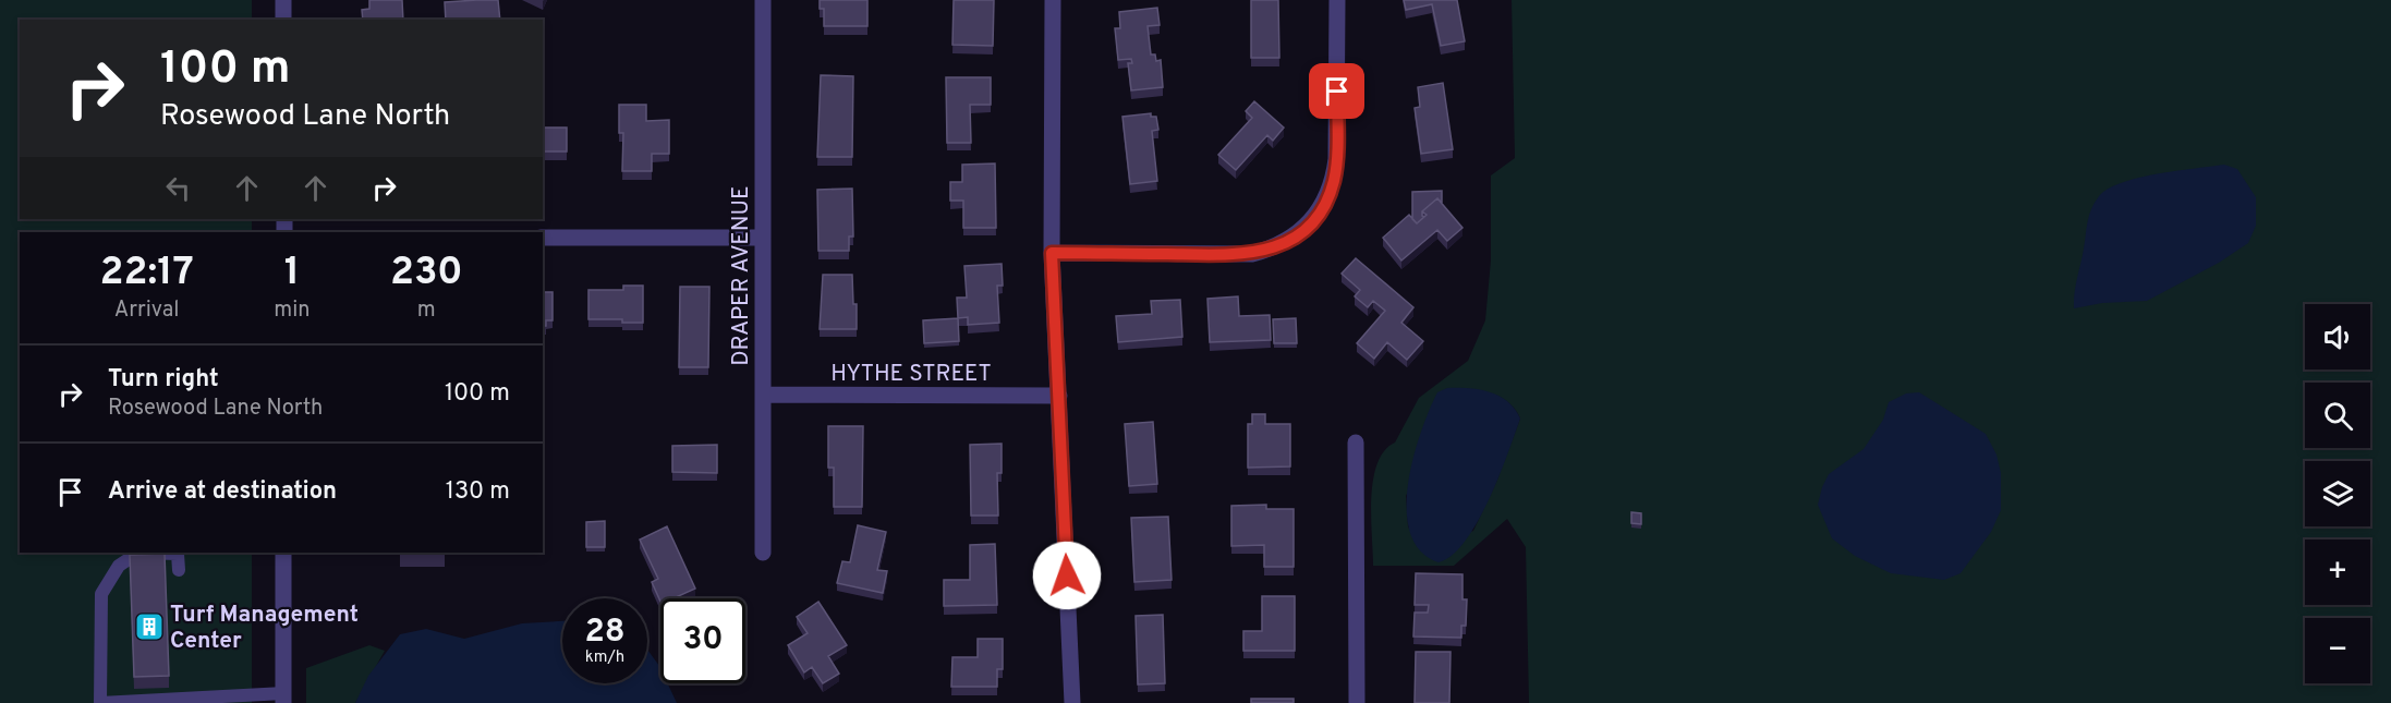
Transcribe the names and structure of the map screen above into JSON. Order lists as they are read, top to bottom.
{
  "streets": {
    "street": ["DRAPER AVENUE", "HYTHE STREET"]
  },
  "crossings": [
    ["DRAPER AVENUE", "HYTHE STREET"]
  ],
  "places": {
    "building": ["Turf Management Center"]
  },
  "page": {
    "turn": ["100 m", "Rosewood Lane North"],
    "eta": [
      "22:17",
      "Arrival",
      "1",
      "min",
      "230",
      "m"
    ],
    "map_buttons": ["+", "−"],
    "list": [
      {
        "name": "Turn right",
        "note": "Rosewood Lane North",
        "value": "100 m"
      },
      {
        "name": "Arrive at destination",
        "value": "130 m"
      }
    ],
    "speed": "28 km/h",
    "limit": "30"
  }
}
